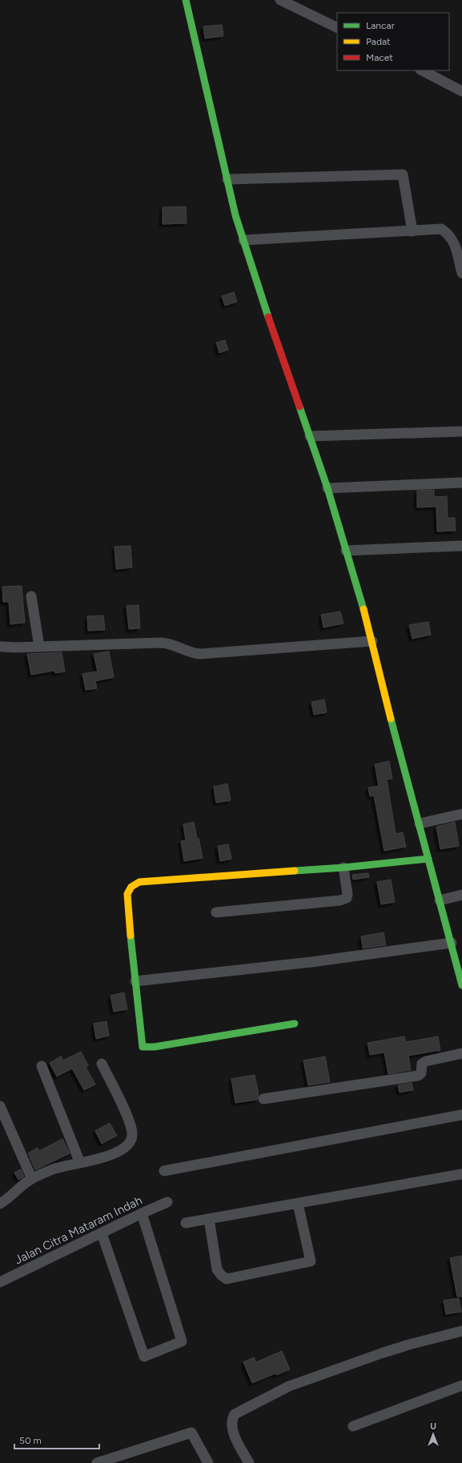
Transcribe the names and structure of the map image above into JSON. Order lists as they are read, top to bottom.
{
  "streets": {
    "street": ["Jalan Citra Mataram Indah"]
  },
  "legend": ["Lancar", "Padat", "Macet"],
  "scale_bar": "50 m",
  "north": "top"
}
